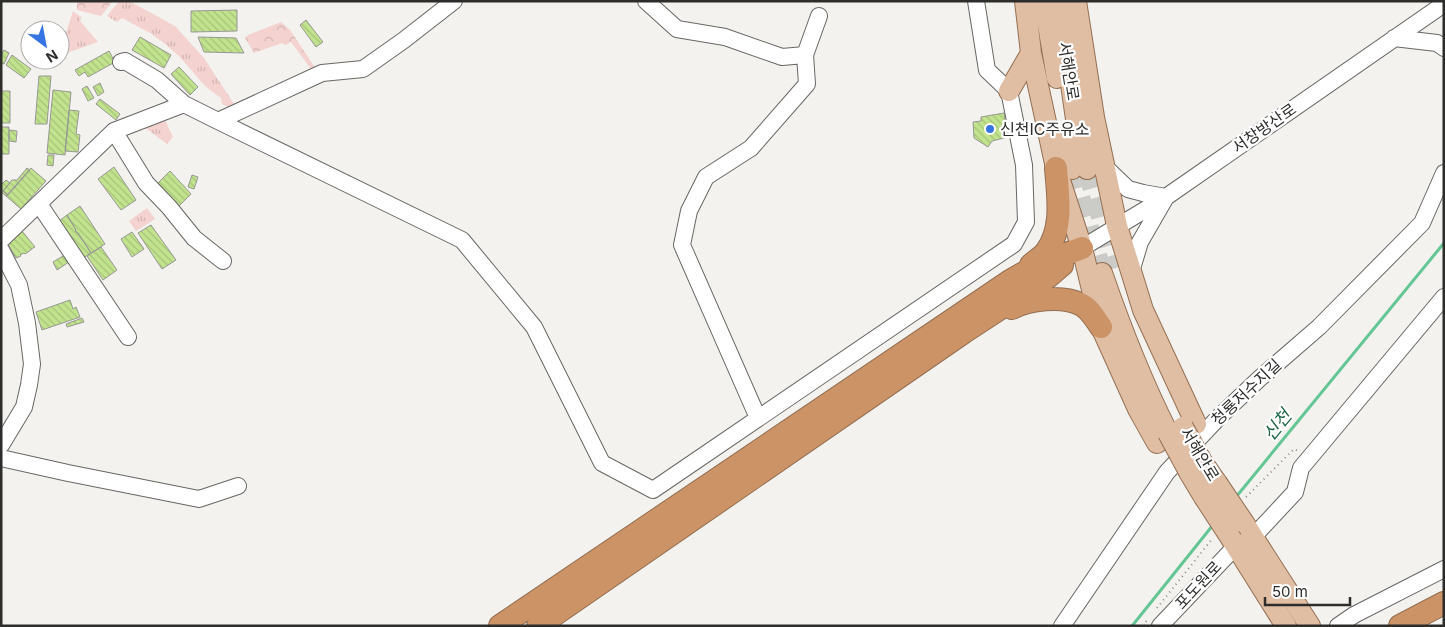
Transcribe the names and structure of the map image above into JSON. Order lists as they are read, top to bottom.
{
  "streets": {
    "main road": ["서해안로"],
    "street": ["서창방산로", "청룡저수지길", "포도원로"]
  },
  "crossings": [
    ["서해안로", "포도원로"]
  ],
  "water": ["신천"],
  "places": ["신천IC주유소"],
  "scale_bar": "50 m",
  "north": "bottom right"
}
